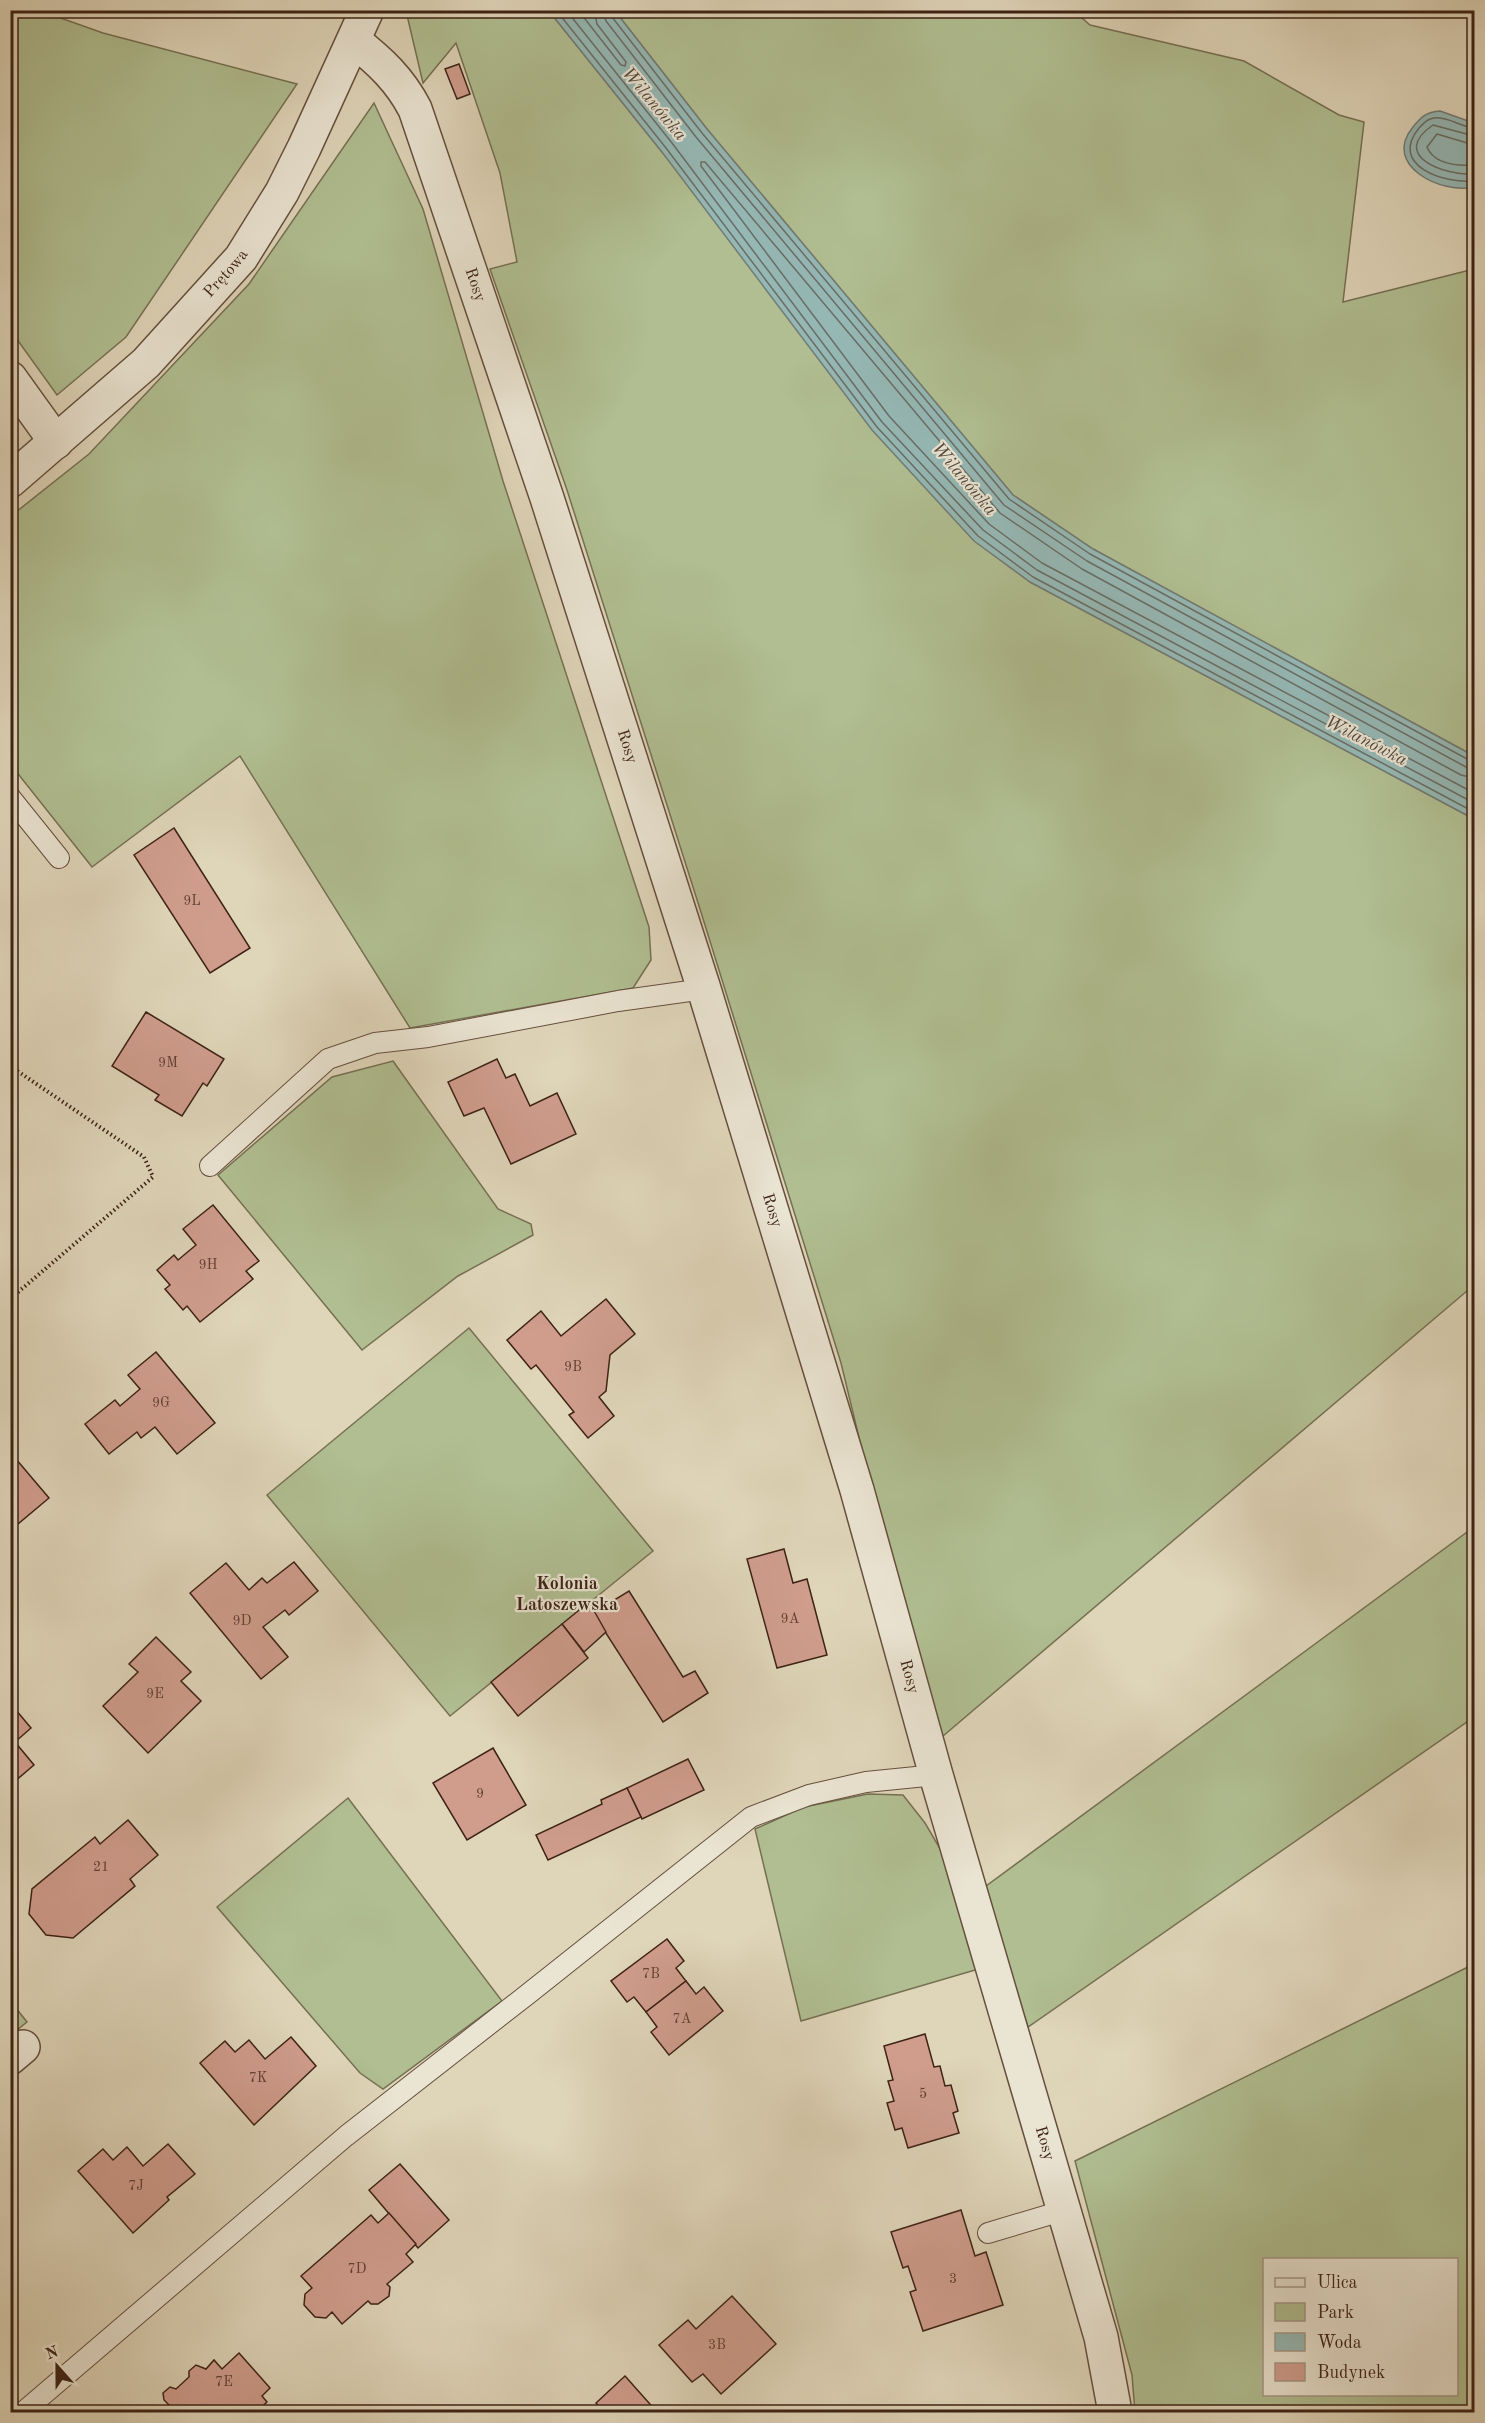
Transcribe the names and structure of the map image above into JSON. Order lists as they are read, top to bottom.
{
  "streets": {
    "street": ["Prętowa", "Rosy"]
  },
  "crossings": [
    ["Prętowa", "Rosy"]
  ],
  "districts": ["Kolonia Latoszewska"],
  "water": ["Wilanówka"],
  "house_numbers": [
    "9L",
    "9M",
    "9H",
    "9B",
    "9G",
    "9A",
    "9D",
    "9E",
    "9",
    "21",
    "7B",
    "7A",
    "7K",
    "5",
    "7J",
    "7D",
    "3",
    "3B",
    "7E"
  ],
  "legend": [
    "Ulica",
    "Park",
    "Woda",
    "Budynek"
  ],
  "north": "top"
}
